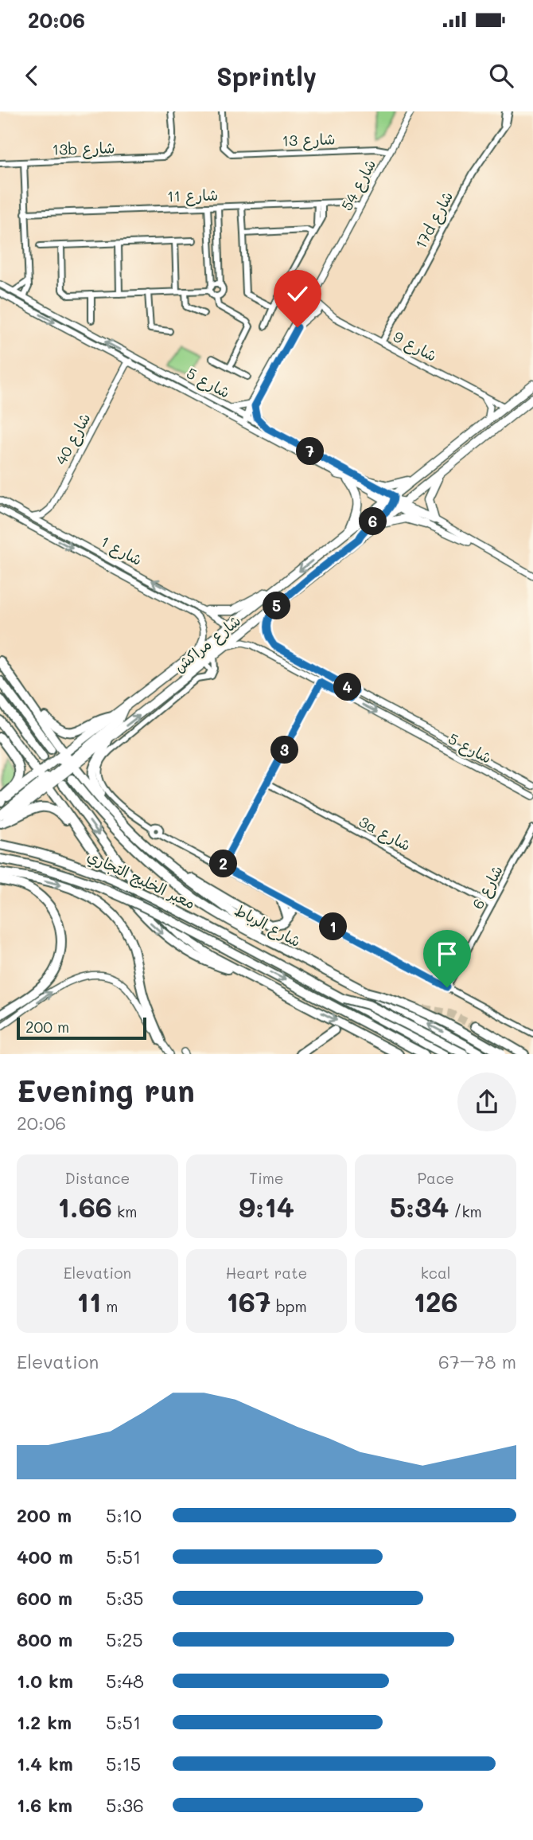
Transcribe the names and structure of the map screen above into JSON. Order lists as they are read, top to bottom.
{
  "streets": {
    "highway": ["معبر الخليج التجاري", "شارع الرباط"],
    "main road": ["شارع مراكش"],
    "street": [
      "شارع 13",
      "13b شارع",
      "شارع 54",
      "شارع 11",
      "17d شارع",
      "شارع 9",
      "شارع 5",
      "شارع 40",
      "شارع 1",
      "3a شارع",
      "شارع 6"
    ]
  },
  "crossings": [
    ["شارع 13", "شارع 54"],
    ["شارع 54", "شارع 11"],
    ["شارع 54", "شارع 9"],
    ["17d شارع", "شارع 9"],
    ["شارع 9", "شارع مراكش"],
    ["شارع 5", "شارع 40"],
    ["شارع 5", "شارع مراكش"],
    ["شارع 40", "شارع 1"],
    ["شارع 1", "شارع مراكش"],
    ["3a شارع", "شارع 6"],
    ["معبر الخليج التجاري", "شارع الرباط"]
  ],
  "scale_bar": "200 m",
  "page": {
    "status": "20:06",
    "header": "Sprintly",
    "pins": [
      "7",
      "6",
      "5",
      "4",
      "3",
      "2",
      "1"
    ],
    "scale": "200 m",
    "heading": ["Evening run", "20:06"],
    "stats": [
      ["Distance", "1.66 km"],
      ["Time", "9:14"],
      ["Pace", "5:34 /km"],
      ["Elevation", "11 m"],
      ["Heart rate", "167 bpm"],
      ["kcal", "126"]
    ],
    "chart": ["Elevation", "67–78 m"],
    "list": [
      {
        "name": "200 m",
        "note": "5:10"
      },
      {
        "name": "400 m",
        "note": "5:51"
      },
      {
        "name": "600 m",
        "note": "5:35"
      },
      {
        "name": "800 m",
        "note": "5:25"
      },
      {
        "name": "1.0 km",
        "note": "5:48"
      },
      {
        "name": "1.2 km",
        "note": "5:51"
      },
      {
        "name": "1.4 km",
        "note": "5:15"
      },
      {
        "name": "1.6 km",
        "note": "5:36"
      }
    ]
  }
}
